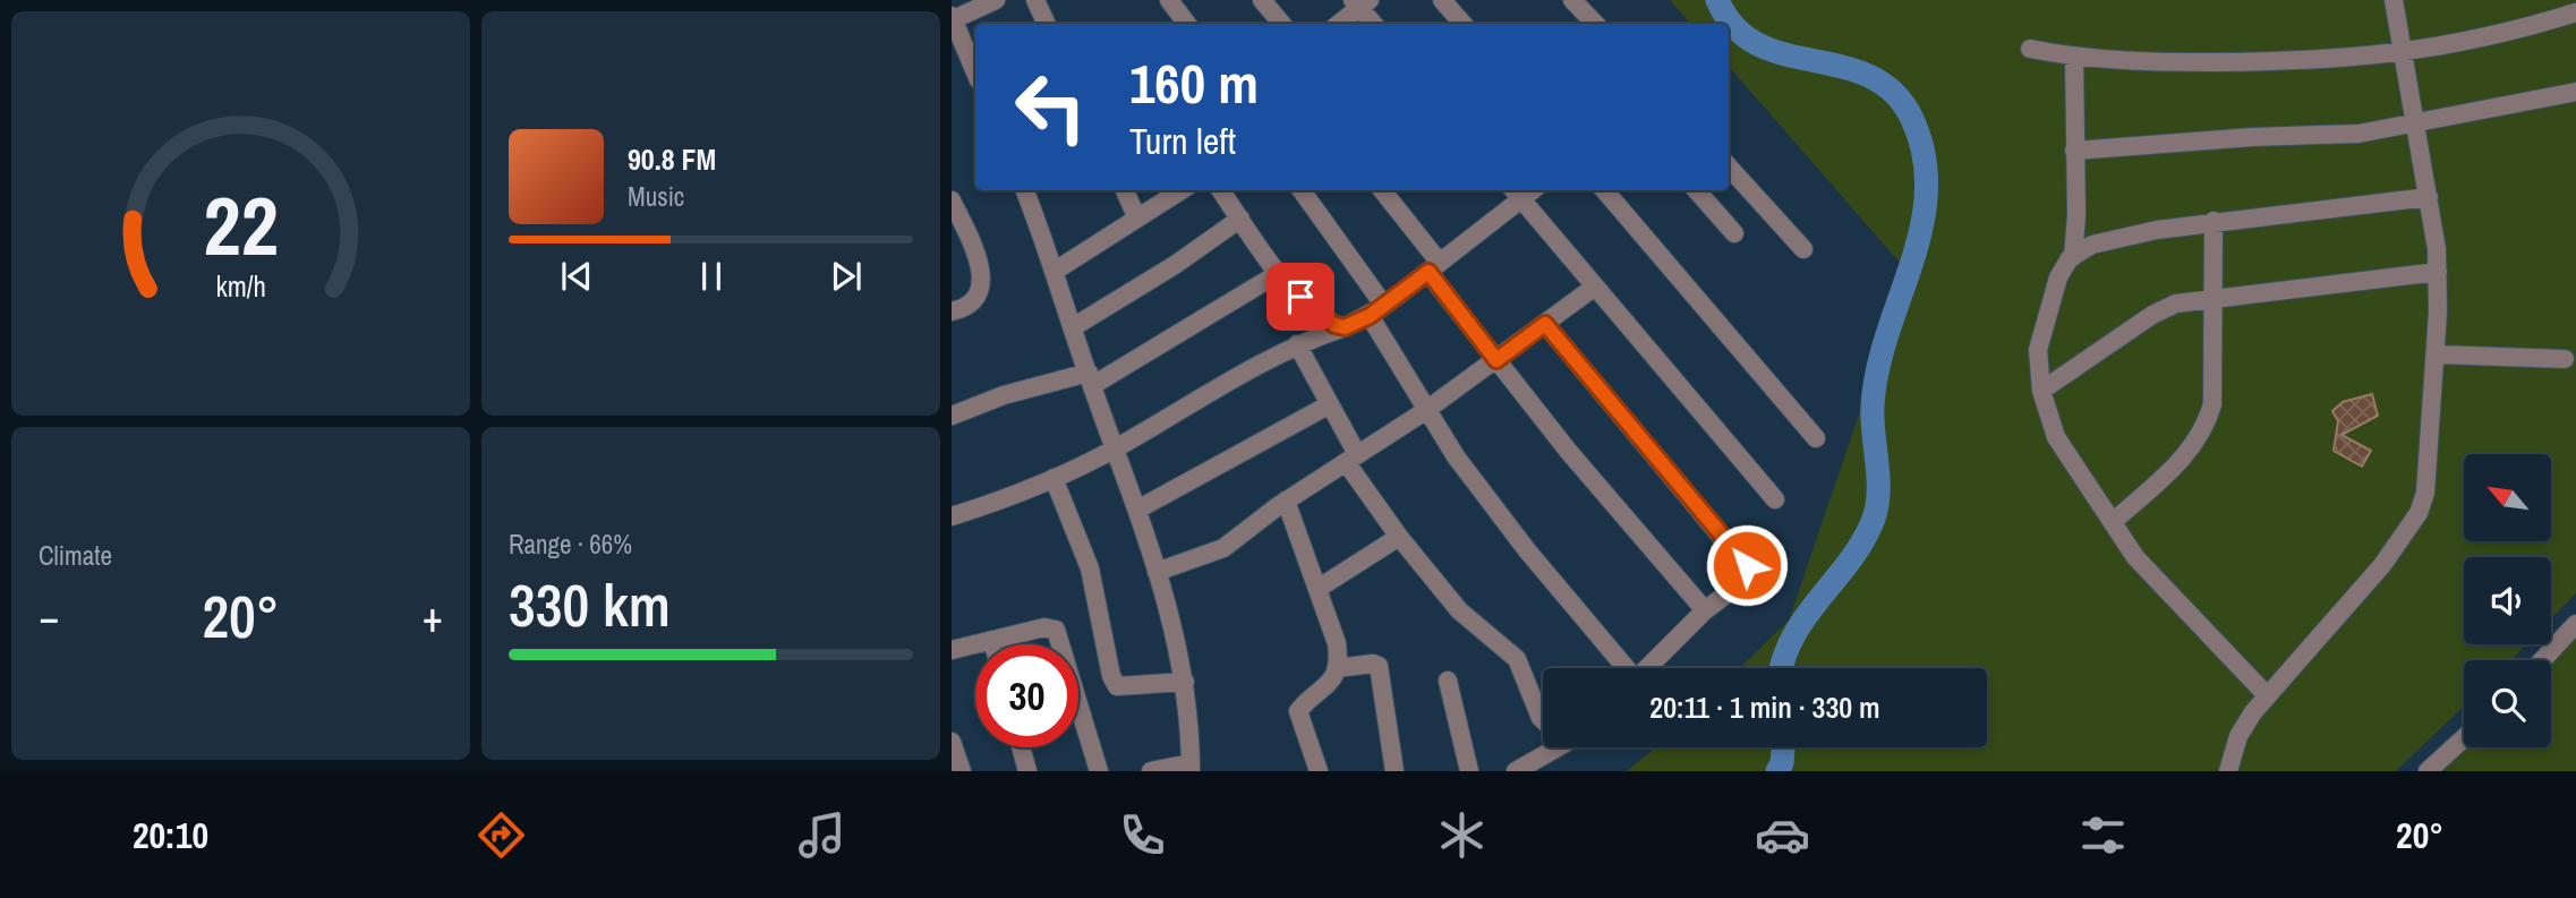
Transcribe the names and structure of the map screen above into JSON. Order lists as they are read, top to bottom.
{
  "north": "top left",
  "page": {
    "turn": ["160 m", "Turn left"],
    "song": ["90.8 FM", "Music"],
    "tile": [
      "Climate",
      ["Range · 66%", "330 km"]
    ],
    "heat": ["−", "20°", "+"],
    "limit": "30",
    "trip": "20:11 · 1 min · 330 m",
    "tabs": ["20:10", "20°"],
    "gauge": ["22", "km/h"]
  }
}
